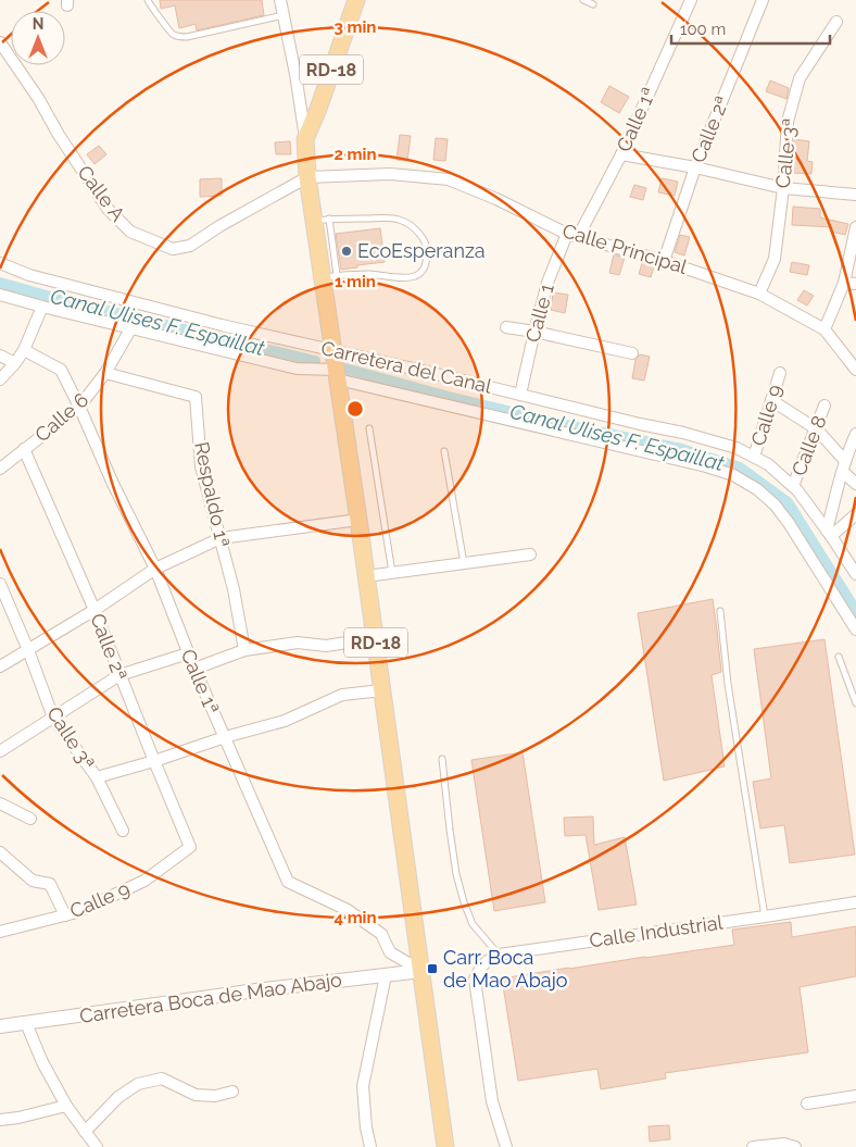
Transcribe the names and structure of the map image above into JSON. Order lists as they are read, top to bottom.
{
  "streets": {
    "main road": ["RD-18"],
    "street": [
      "Calle 1ª",
      "Calle 2ª",
      "Calle 3ª",
      "Calle A",
      "Calle Principal",
      "Calle 1",
      "Carretera del Canal",
      "Calle 9",
      "Calle 6",
      "Calle 8",
      "Respaldo 1ª",
      "Calle Industrial",
      "Carretera Boca de Mao Abajo"
    ]
  },
  "crossings": [
    ["RD-18", "Calle 1ª"],
    ["RD-18", "Calle A"],
    ["RD-18", "Calle Principal"],
    ["RD-18", "Carretera del Canal"],
    ["RD-18", "Carretera Boca de Mao Abajo"],
    ["Calle 1ª", "Calle Principal"],
    ["Calle 1ª", "Calle 1"],
    ["Calle 1ª", "Calle 6"],
    ["Calle 1ª", "Carretera Boca de Mao Abajo"],
    ["Calle 2ª", "Calle Principal"],
    ["Calle 2ª", "Calle 9"],
    ["Calle 2ª", "Calle 6"],
    ["Calle 3ª", "Calle Principal"],
    ["Calle A", "Calle Principal"],
    ["Calle Principal", "Calle 1"],
    ["Calle 1", "Carretera del Canal"],
    ["Carretera del Canal", "Calle 9"],
    ["Carretera del Canal", "Calle 6"],
    ["Carretera del Canal", "Calle 8"],
    ["Calle 6", "Respaldo 1ª"]
  ],
  "water": ["Canal Ulises F. Espaillat"],
  "places": {
    "other": ["EcoEsperanza"],
    "transit": ["Carr. Boca de Mao Abajo"]
  },
  "scale_bar": "100 m",
  "north": "top",
  "rings": [
    "3 min",
    "2 min",
    "1 min",
    "4 min"
  ]
}
